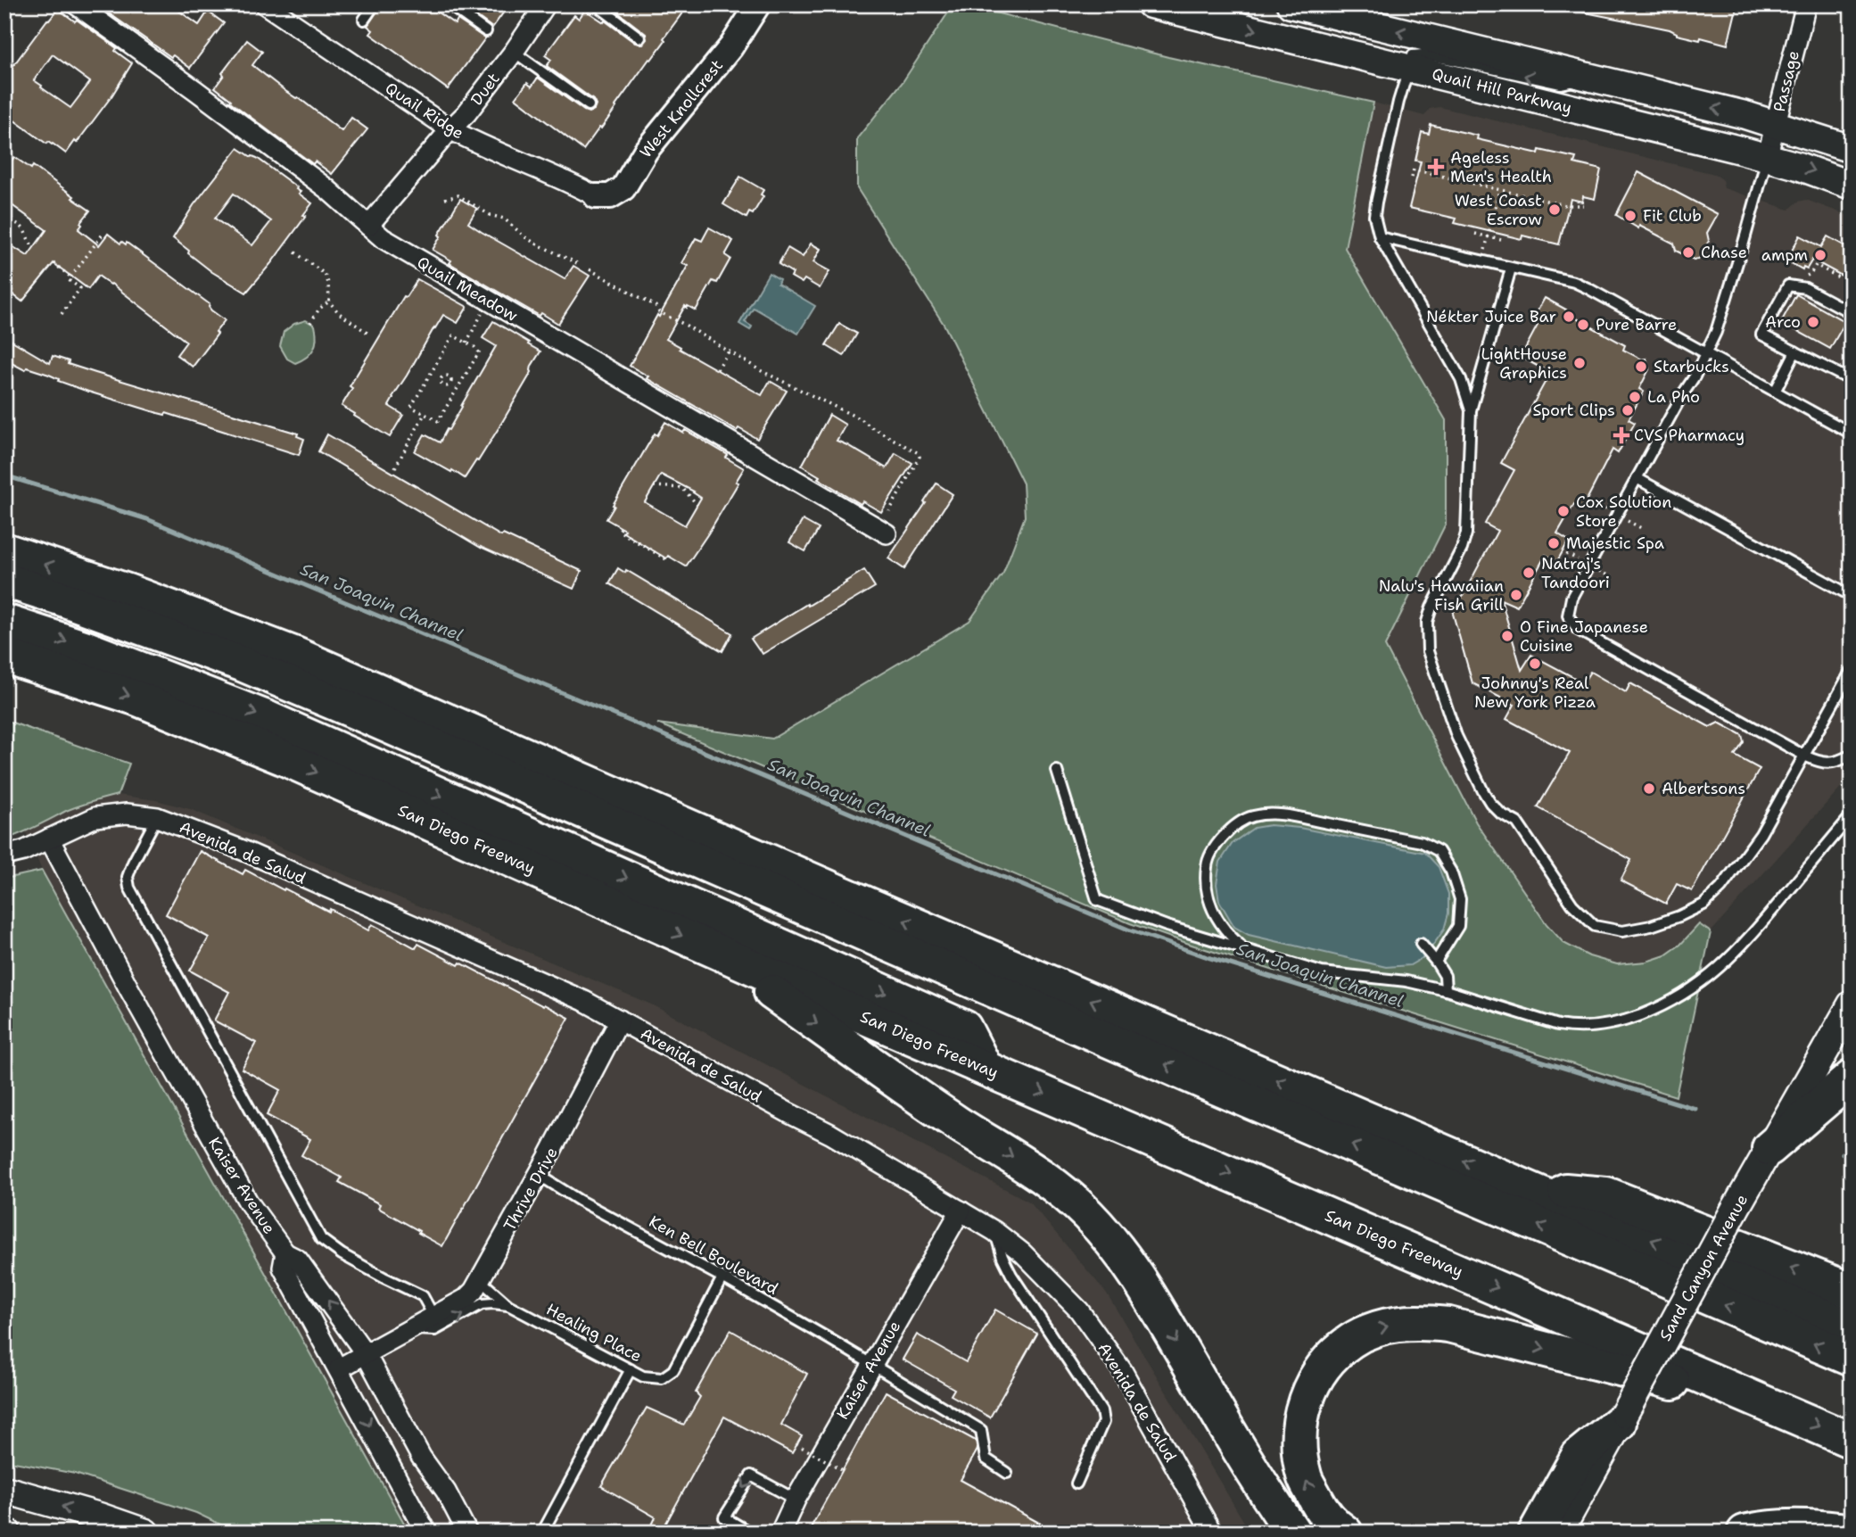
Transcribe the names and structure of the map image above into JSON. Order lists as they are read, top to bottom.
{
  "streets": {
    "highway": ["San Diego Freeway"],
    "main road": ["Quail Hill Parkway", "Sand Canyon Avenue"],
    "street": [
      "Passage",
      "Duet",
      "West Knollcrest",
      "Quail Ridge",
      "Quail Meadow",
      "Avenida de Salud",
      "Kaiser Avenue",
      "Thrive Drive"
    ],
    "lane": ["Ken Bell Boulevard", "Healing Place"]
  },
  "crossings": [
    ["Passage", "Quail Hill Parkway"],
    ["Duet", "Quail Ridge"],
    ["Duet", "Quail Meadow"],
    ["West Knollcrest", "Quail Ridge"],
    ["Avenida de Salud", "Kaiser Avenue"],
    ["Avenida de Salud", "Thrive Drive"],
    ["Kaiser Avenue", "Thrive Drive"],
    ["Kaiser Avenue", "Ken Bell Boulevard"],
    ["Thrive Drive", "Ken Bell Boulevard"],
    ["Thrive Drive", "Healing Place"],
    ["Ken Bell Boulevard", "Healing Place"]
  ],
  "water": ["San Joaquin Channel"],
  "places": {
    "health": ["Ageless Men's Health", "CVS Pharmacy"],
    "other": [
      "West Coast Escrow",
      "Fit Club",
      "Chase",
      "ampm",
      "Nékter Juice Bar",
      "Arco",
      "Pure Barre",
      "LightHouse Graphics",
      "Starbucks",
      "La Pho",
      "Sport Clips",
      "Cox Solution Store",
      "Majestic Spa",
      "Natraj's Tandoori",
      "Nalu's Hawaiian Fish Grill",
      "O Fine Japanese Cuisine",
      "Johnny's Real New York Pizza",
      "Albertsons"
    ]
  }
}
